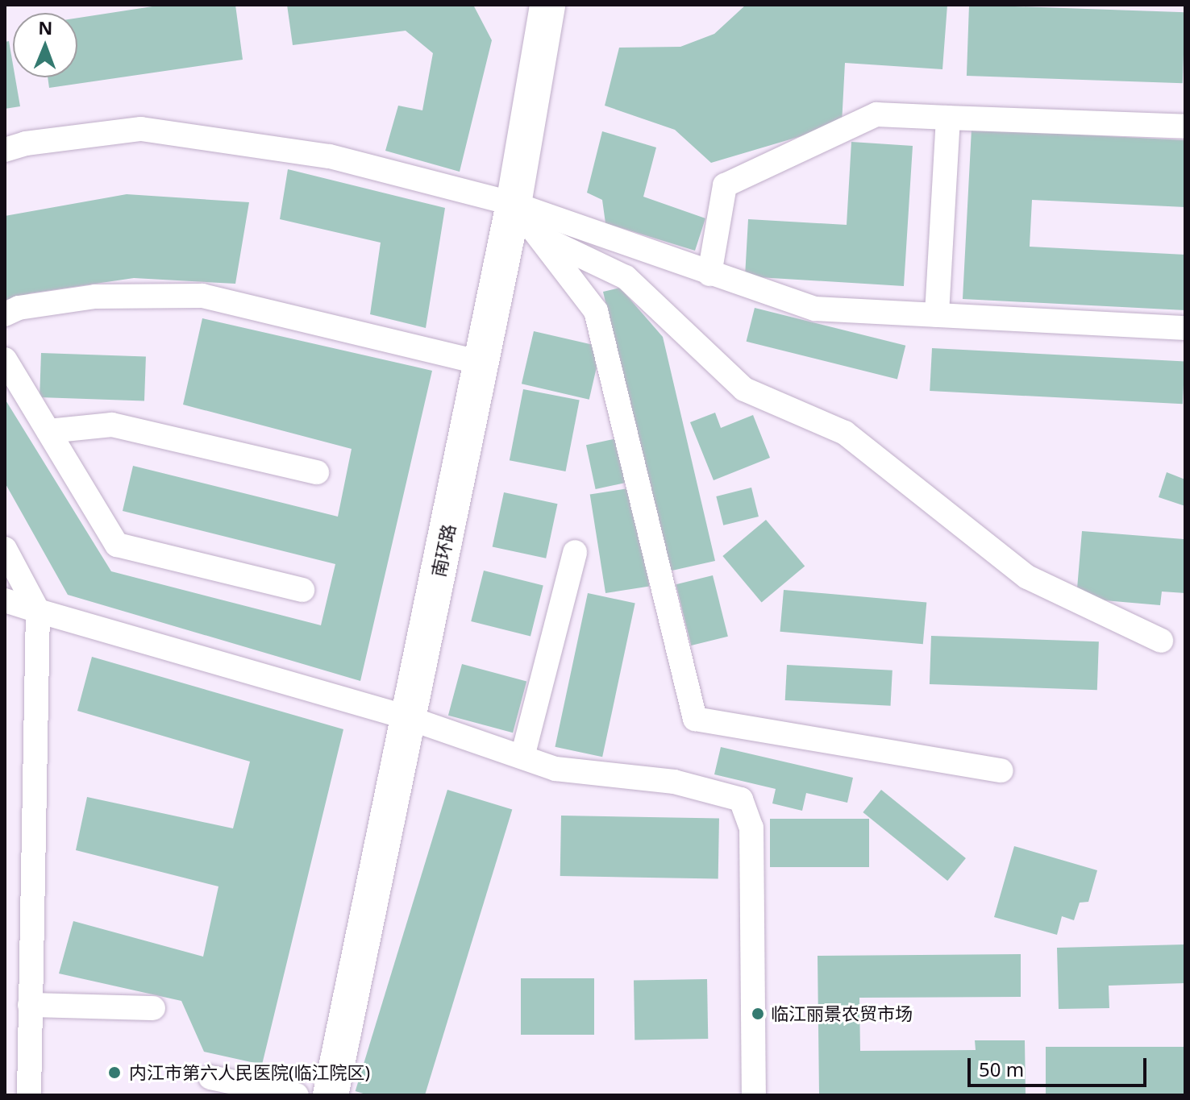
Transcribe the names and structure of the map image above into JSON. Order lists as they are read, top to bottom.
{
  "streets": {
    "main road": ["南环路"]
  },
  "places": ["临江丽景农贸市场", "内江市第六人民医院(临江院区)"],
  "scale_bar": "50 m",
  "north": "top"
}
